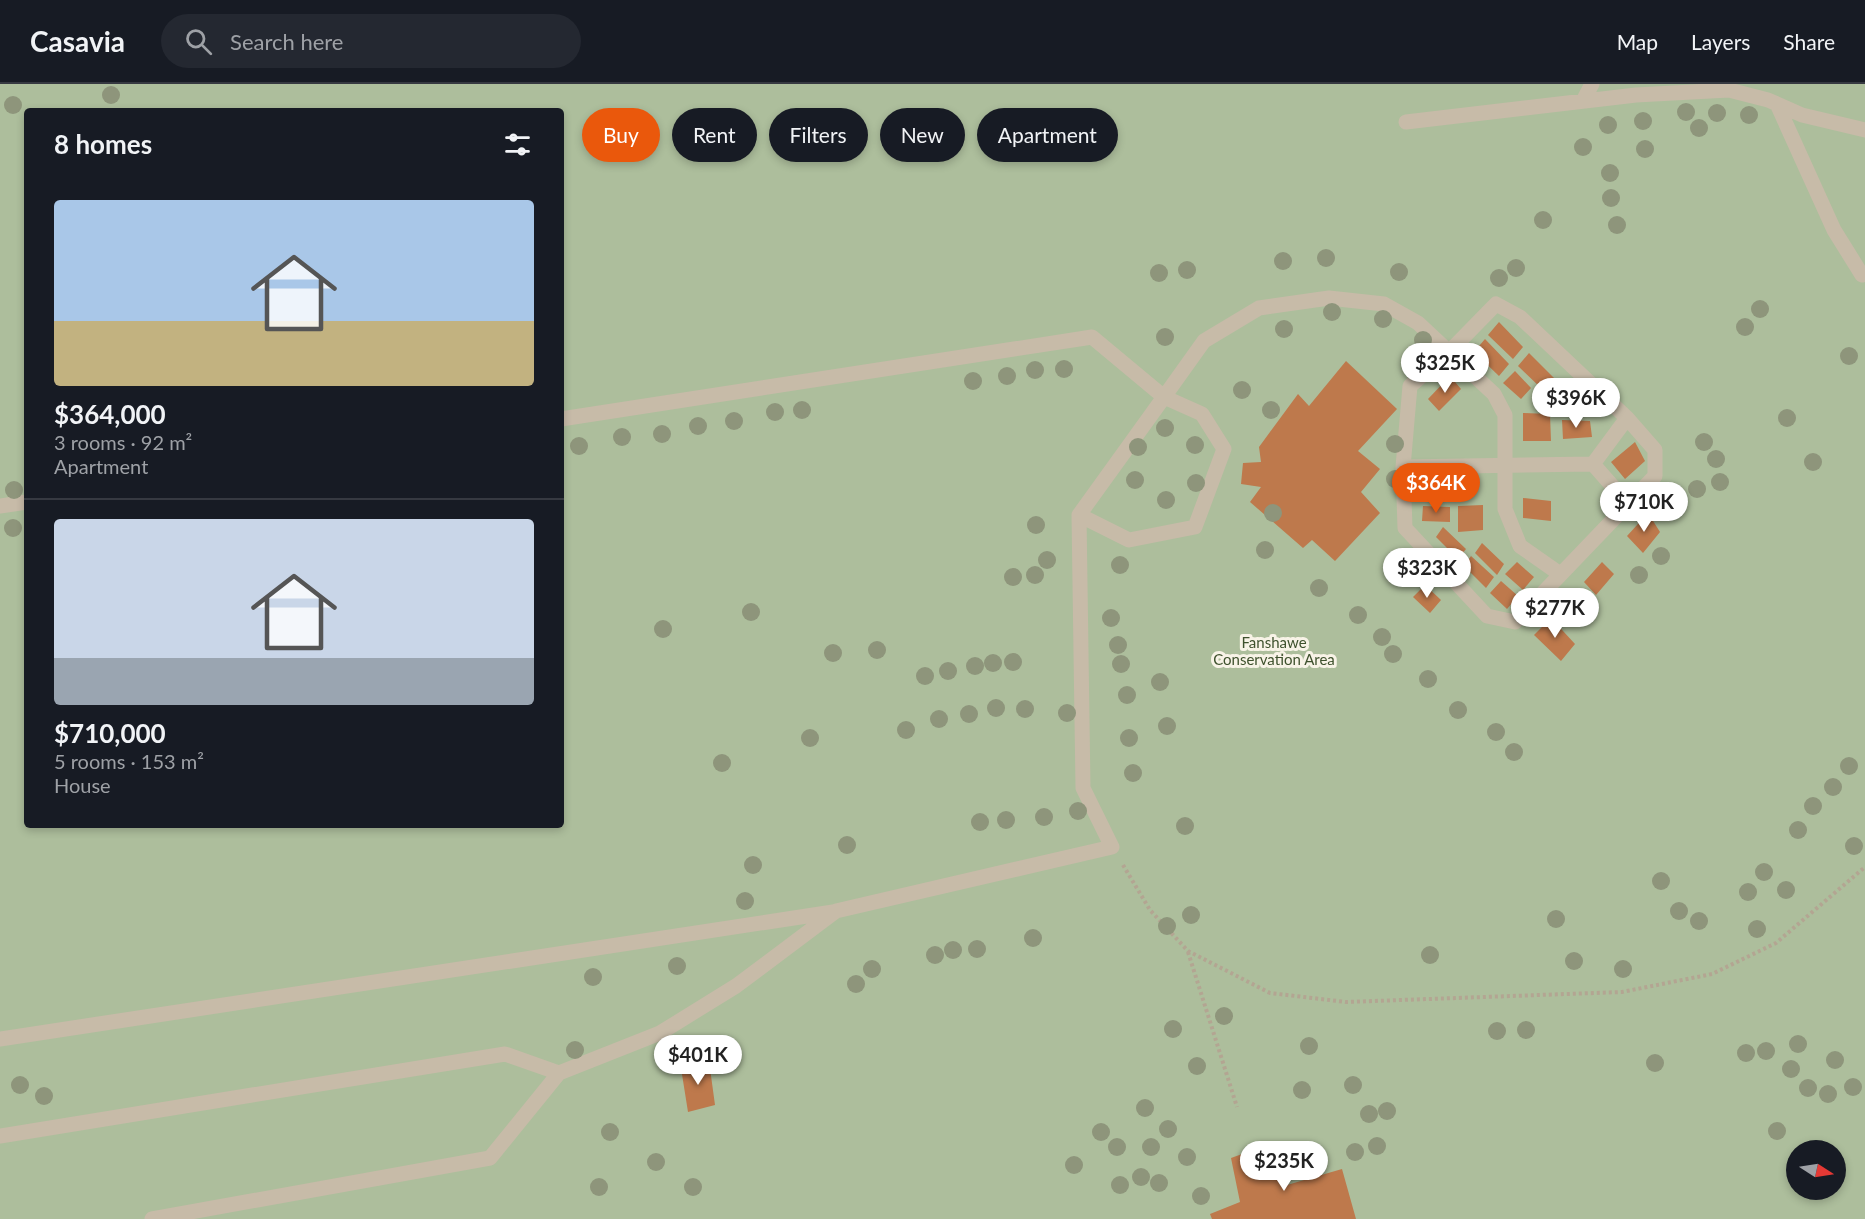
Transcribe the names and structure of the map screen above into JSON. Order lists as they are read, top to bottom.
{
  "parks": ["Fanshawe Conservation Area"],
  "north": "right",
  "page": {
    "header": "Casavia",
    "search": "Search here",
    "nav": ["Map", "Layers", "Share"],
    "chip": [
      "Buy",
      "Rent",
      "Filters",
      "New",
      "Apartment"
    ],
    "heading": "8 homes",
    "list": [
      {
        "name": "$364,000",
        "note": "3 rooms · 92 m² · Apartment"
      },
      {
        "name": "$710,000",
        "note": "5 rooms · 153 m² · House"
      }
    ],
    "price": [
      "$325K",
      "$396K",
      "$364K",
      "$710K",
      "$323K",
      "$277K",
      "$401K",
      "$235K"
    ]
  }
}
